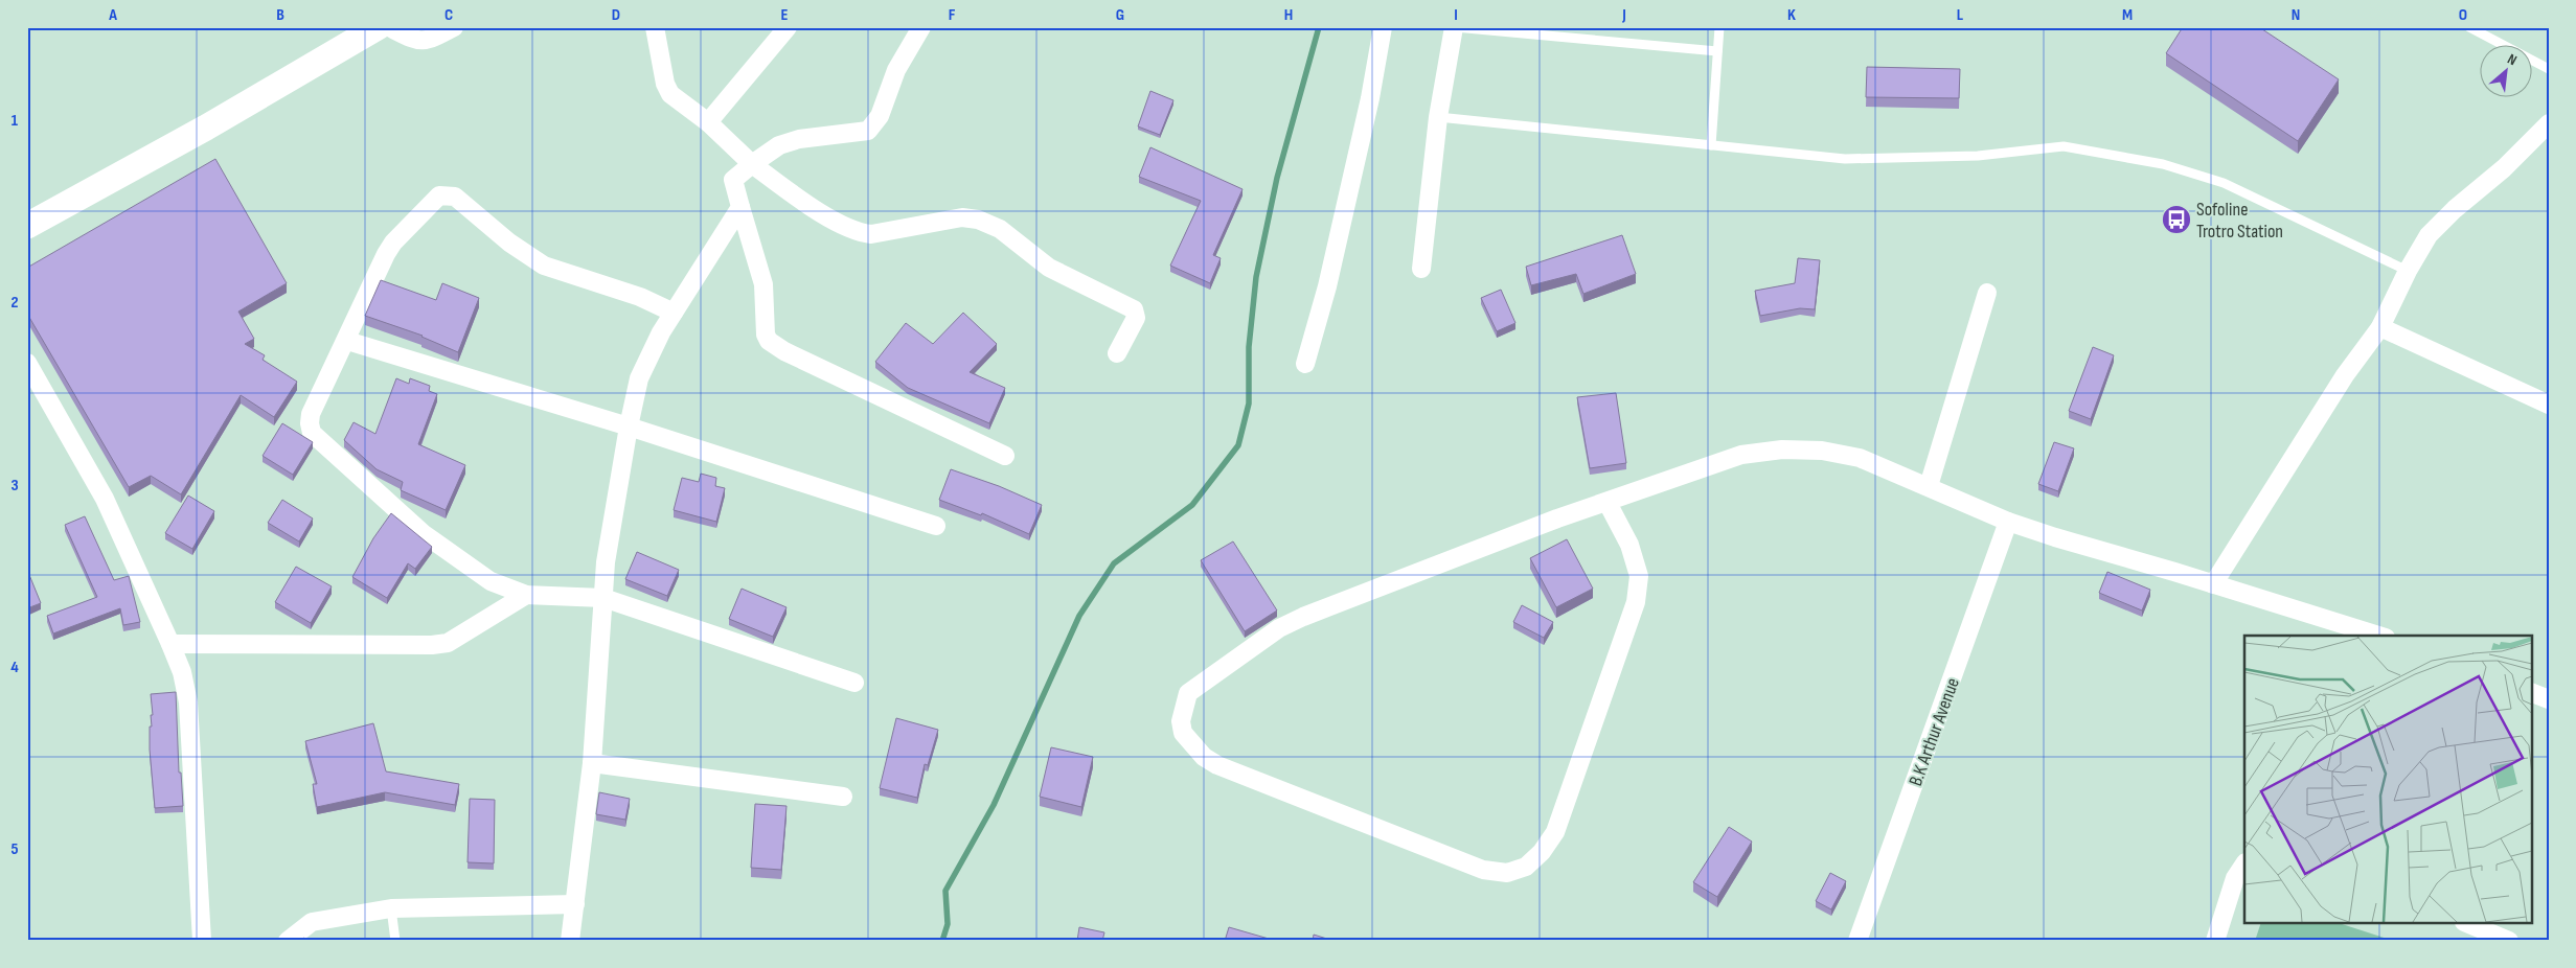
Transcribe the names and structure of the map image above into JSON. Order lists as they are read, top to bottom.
{
  "streets": {
    "street": ["B.K Arthur Avenue"]
  },
  "places": {
    "bus stop": ["Sofoline Trotro Station"]
  },
  "north": "top right",
  "grid": {
    "columns": [
      "A",
      "B",
      "C",
      "D",
      "E",
      "F",
      "G",
      "H",
      "I",
      "J",
      "K",
      "L",
      "M",
      "N",
      "O"
    ],
    "rows": [
      "1",
      "2",
      "3",
      "4",
      "5"
    ]
  }
}
